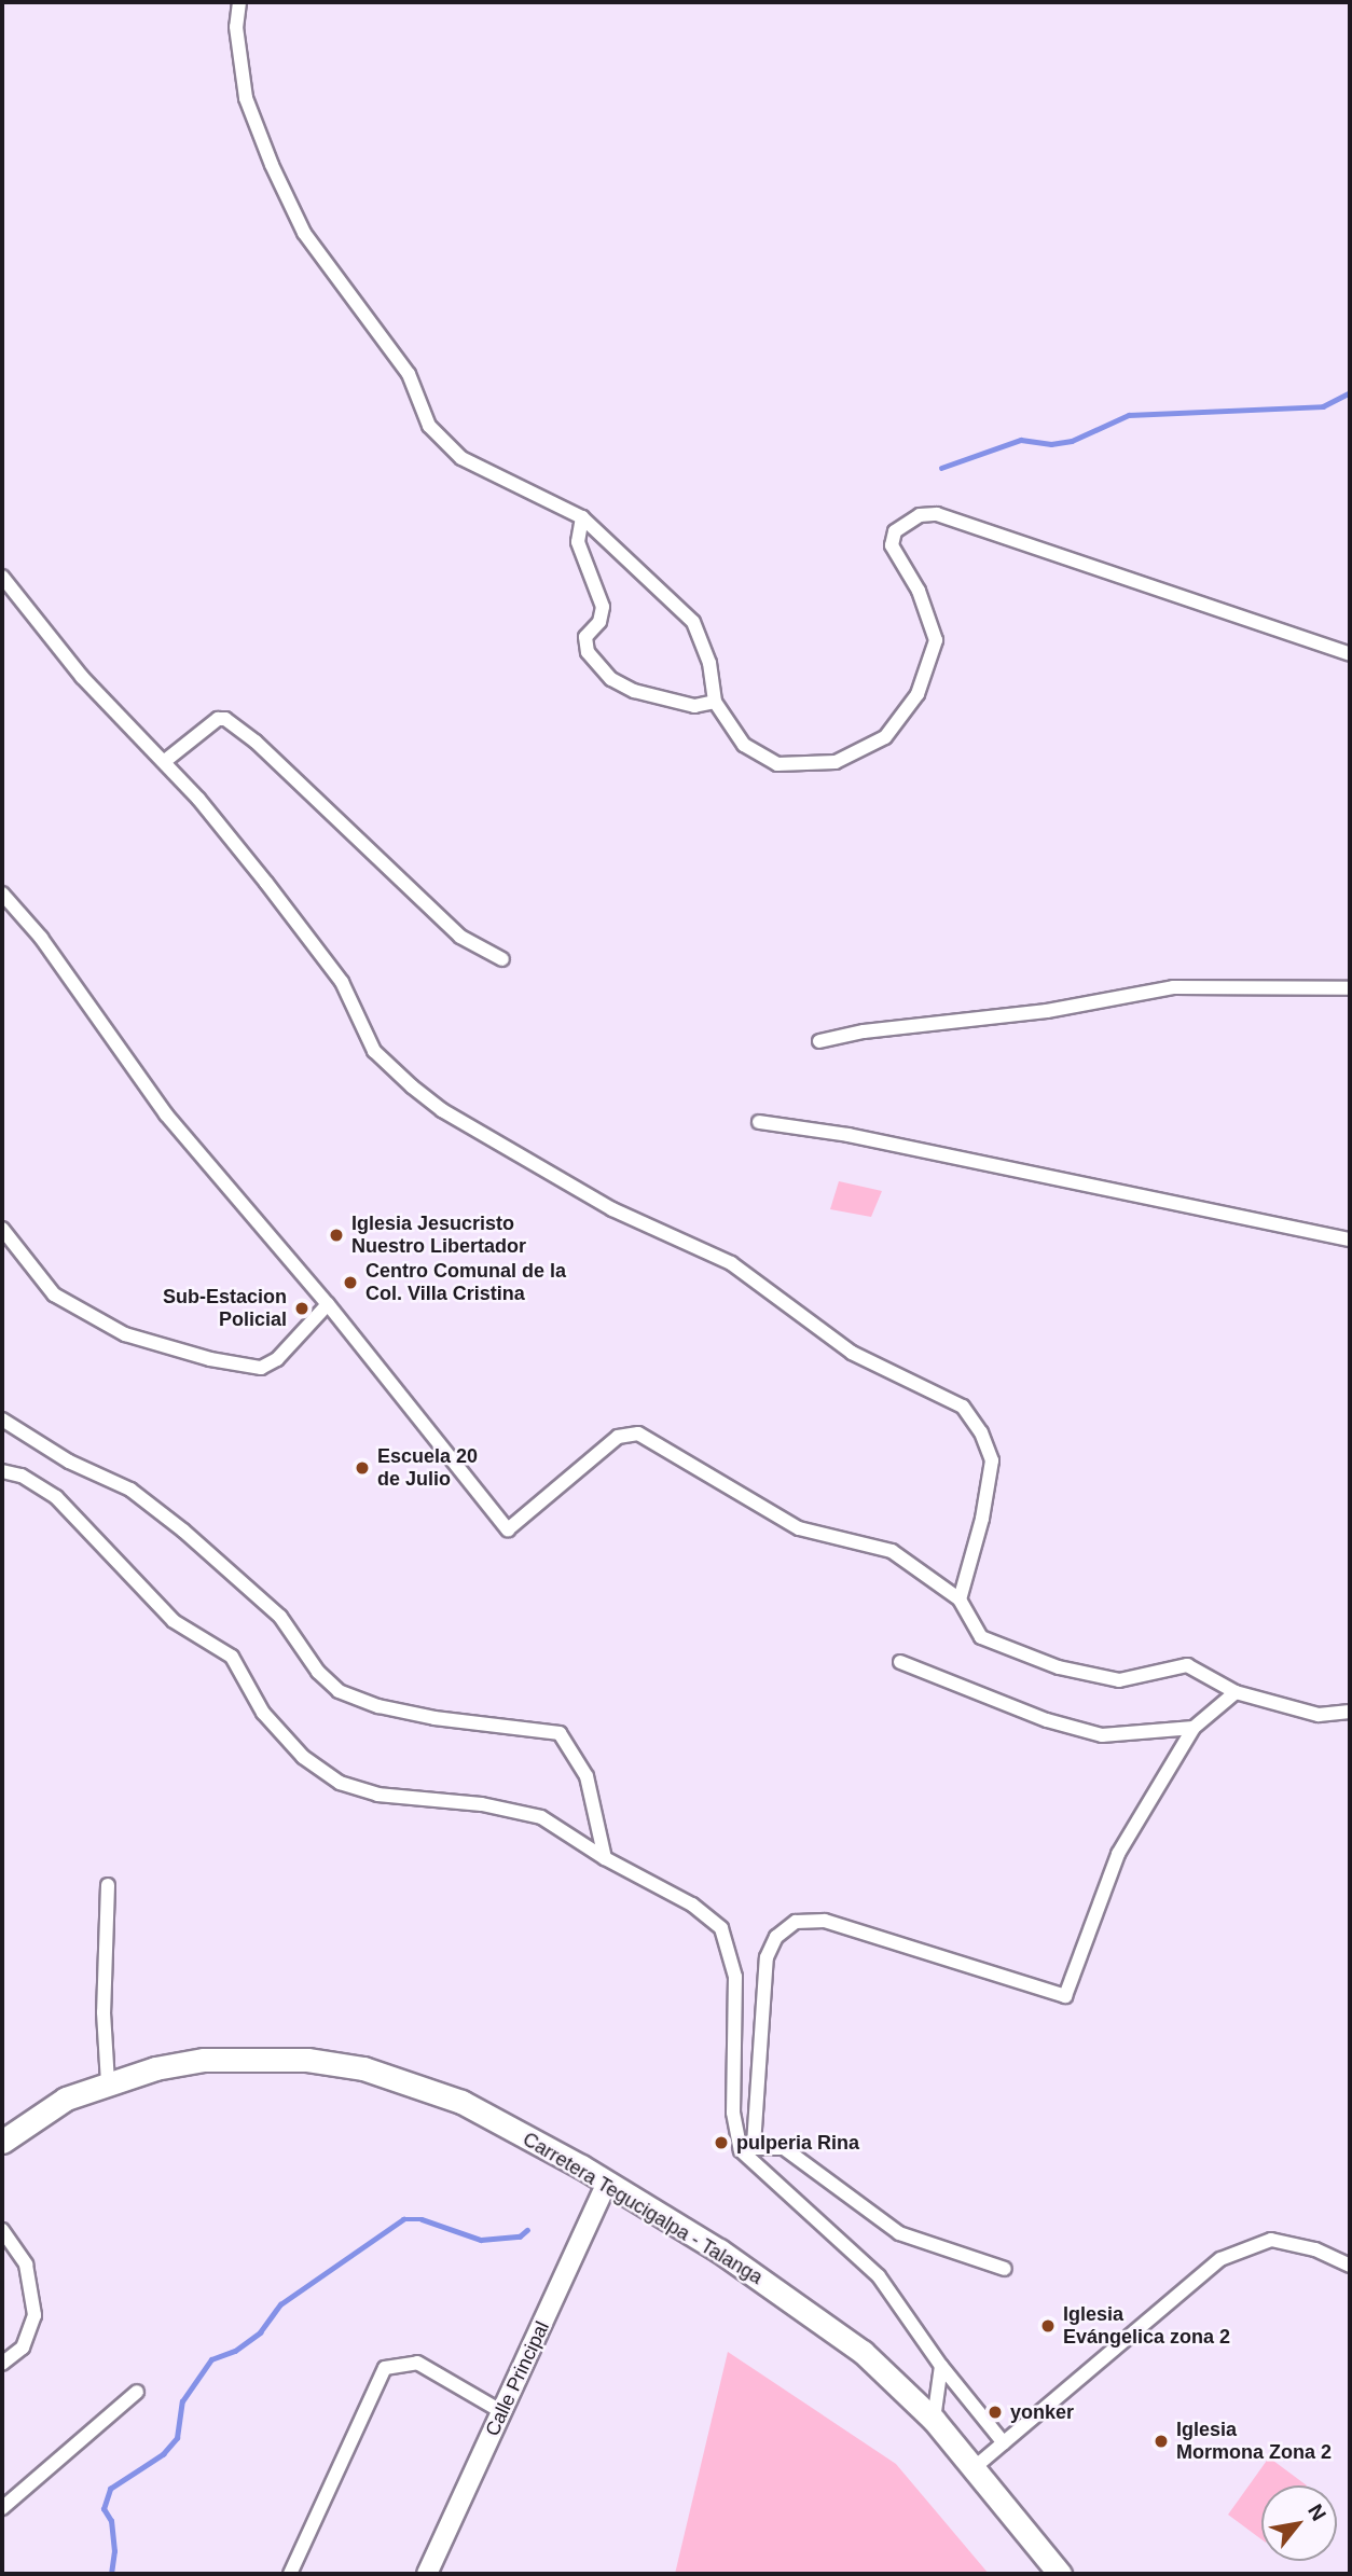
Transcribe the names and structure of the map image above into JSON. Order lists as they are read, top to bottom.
{
  "streets": {
    "main road": ["Carretera Tegucigalpa - Talanga"],
    "street": ["Calle Principal"]
  },
  "crossings": [
    ["Carretera Tegucigalpa - Talanga", "Calle Principal"]
  ],
  "places": [
    "Iglesia Jesucristo Nuestro Libertador",
    "Centro Comunal de la Col. Villa Cristina",
    "Sub-Estacion Policial",
    "Escuela 20 de Julio",
    "pulperia Rina",
    "Iglesia Evángelica zona 2",
    "yonker",
    "Iglesia Mormona Zona 2"
  ],
  "north": "top right"
}
